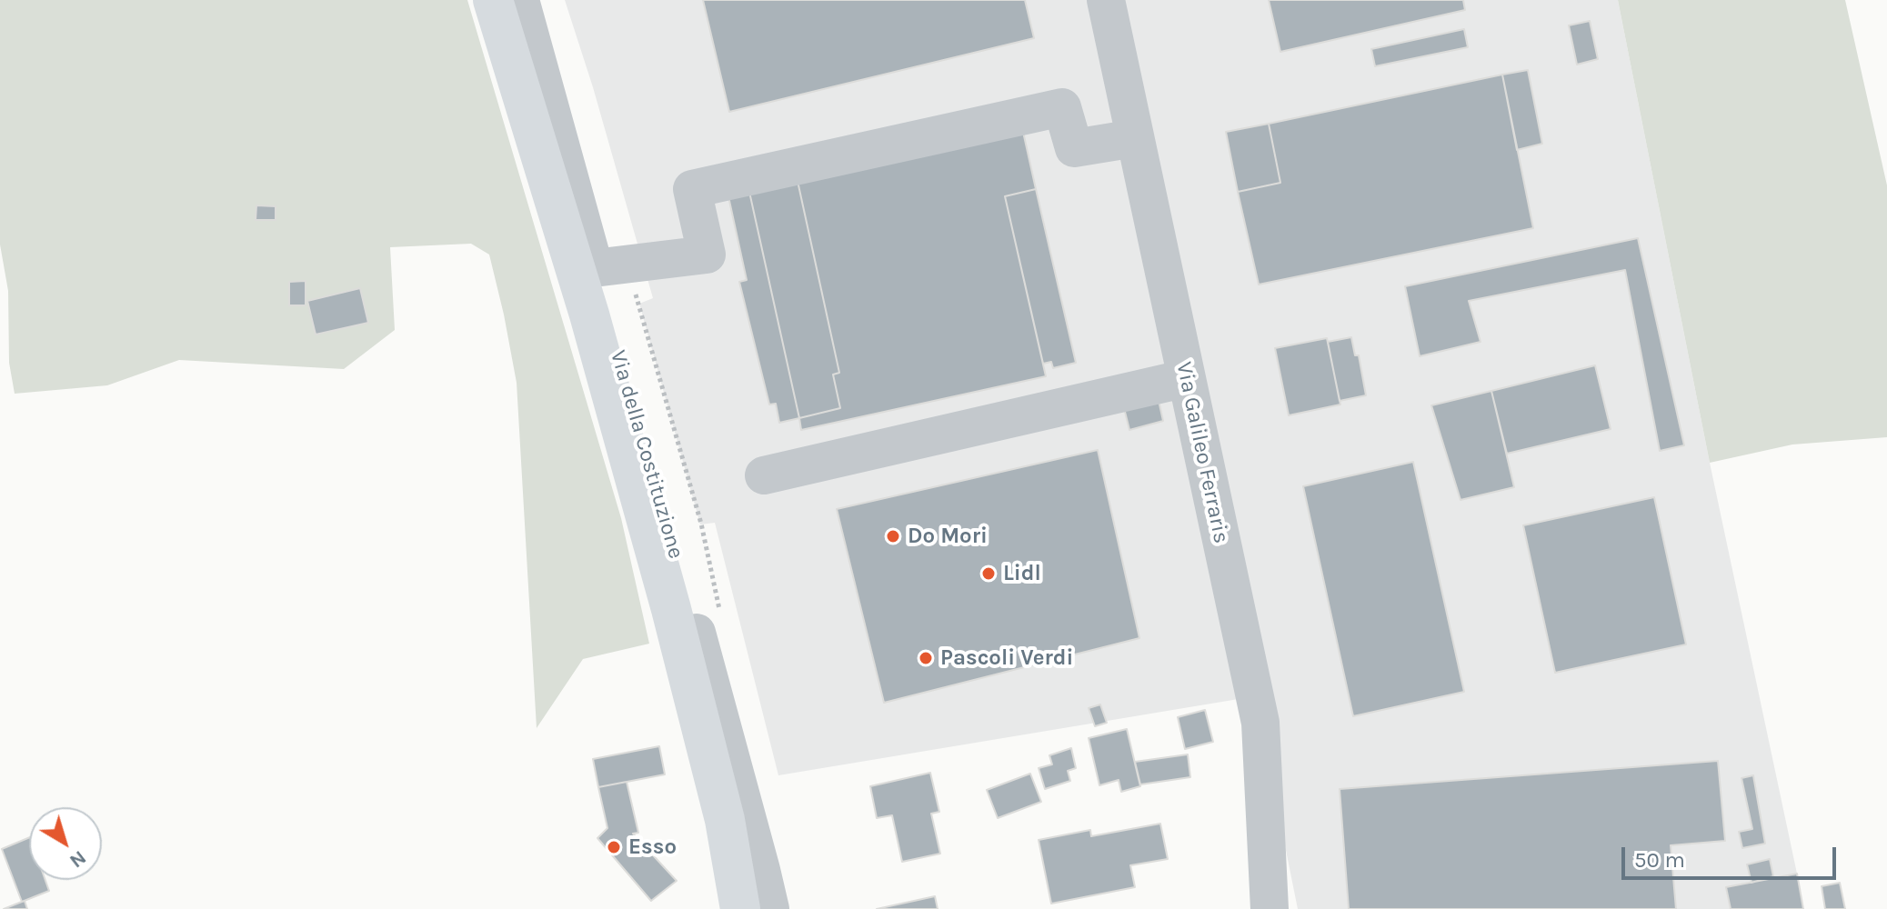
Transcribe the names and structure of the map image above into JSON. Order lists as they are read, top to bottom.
{
  "streets": {
    "main road": ["Via della Costituzione"],
    "street": ["Via Galileo Ferraris"]
  },
  "places": [
    "Do Mori",
    "Lidl",
    "Pascoli Verdi",
    "Esso"
  ],
  "scale_bar": "50 m",
  "north": "bottom right"
}
